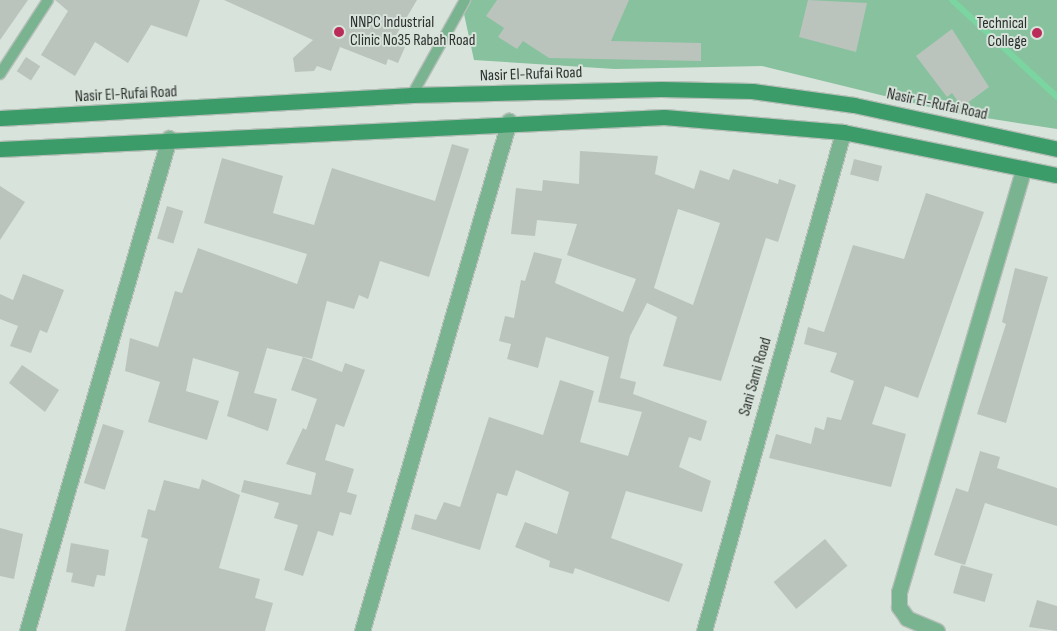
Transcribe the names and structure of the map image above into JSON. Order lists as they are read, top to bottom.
{
  "streets": {
    "main road": ["Nasir El-Rufai Road"],
    "street": ["Sani Sami Road"]
  },
  "places": ["NNPC Industrial Clinic No35 Rabah Road", "Technical College"]
}
